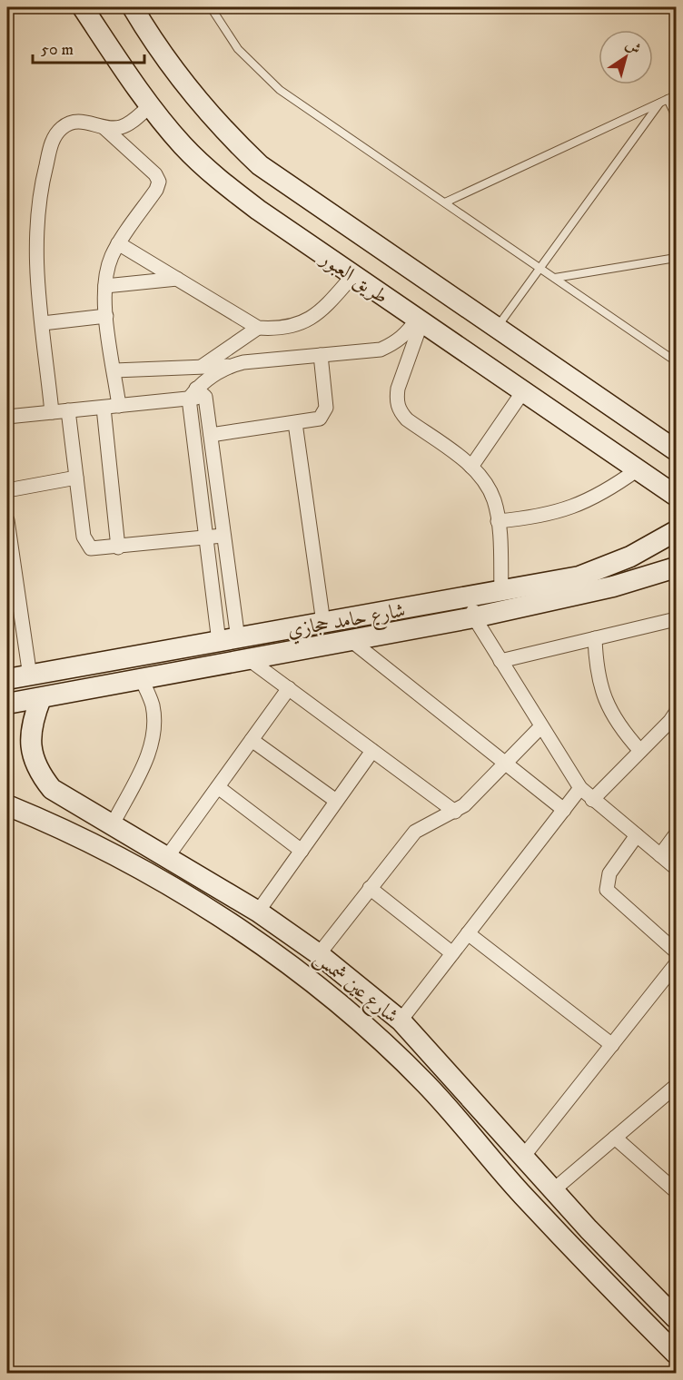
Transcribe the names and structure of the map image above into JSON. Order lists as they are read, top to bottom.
{
  "streets": {
    "street": ["طريق العبور", "شارع حامد حجازي", "شارع عين شمس"]
  },
  "crossings": [
    ["شارع حامد حجازي", "شارع عين شمس"]
  ],
  "scale_bar": "50 m",
  "north": "top right"
}
